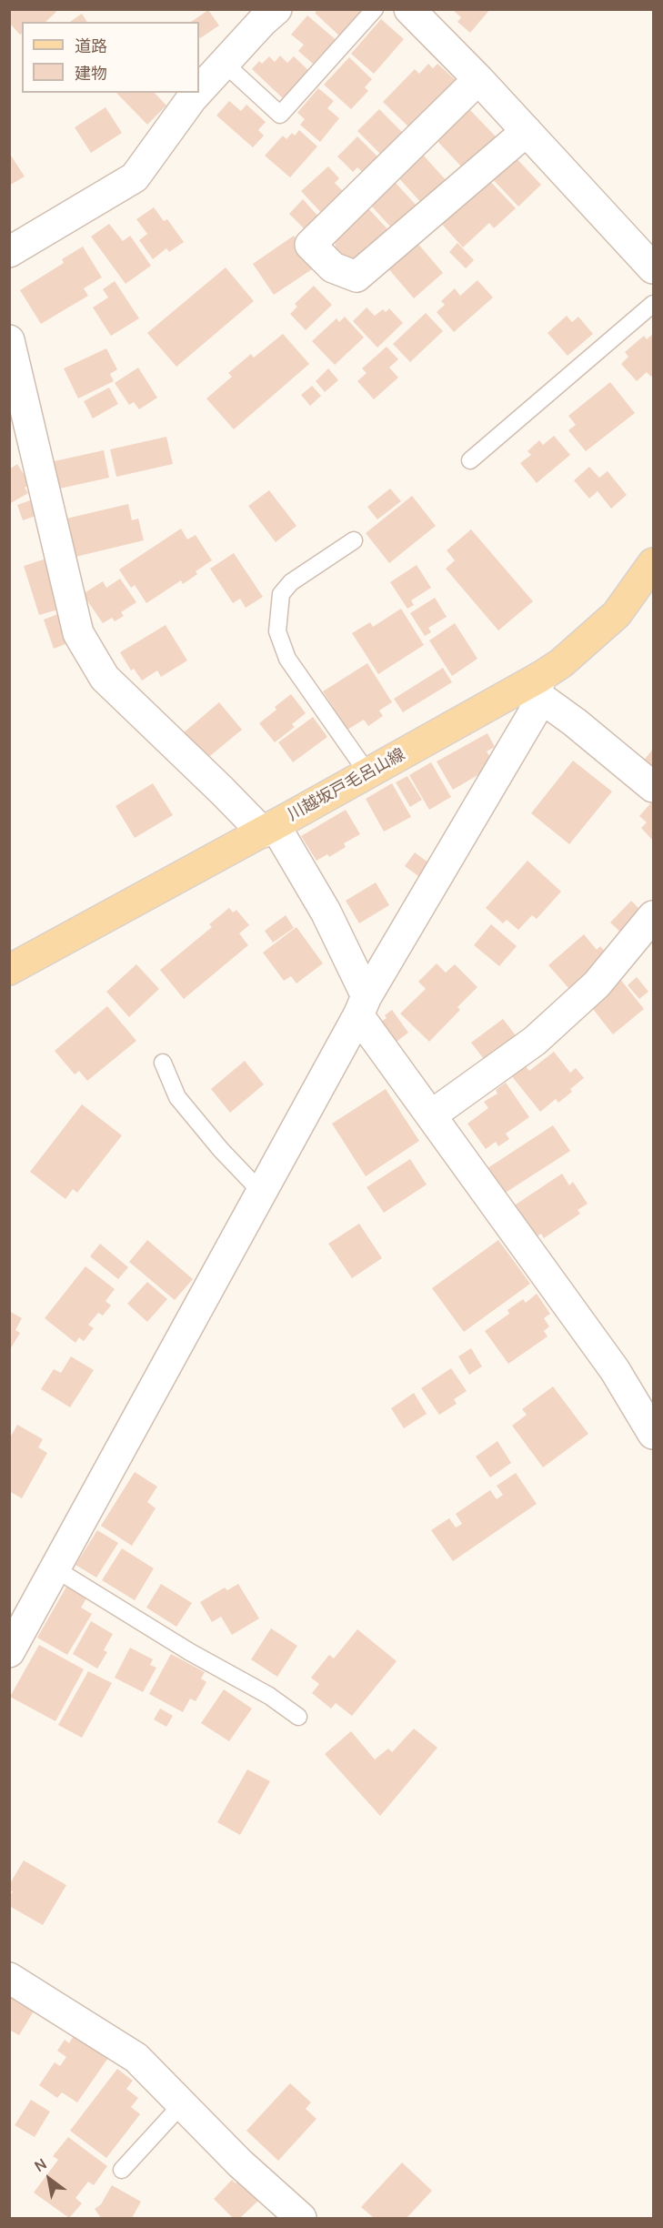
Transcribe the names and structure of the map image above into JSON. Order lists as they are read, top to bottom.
{
  "streets": {
    "main road": ["川越坂戸毛呂山線"]
  },
  "legend": ["道路", "建物"],
  "north": "top left"
}
